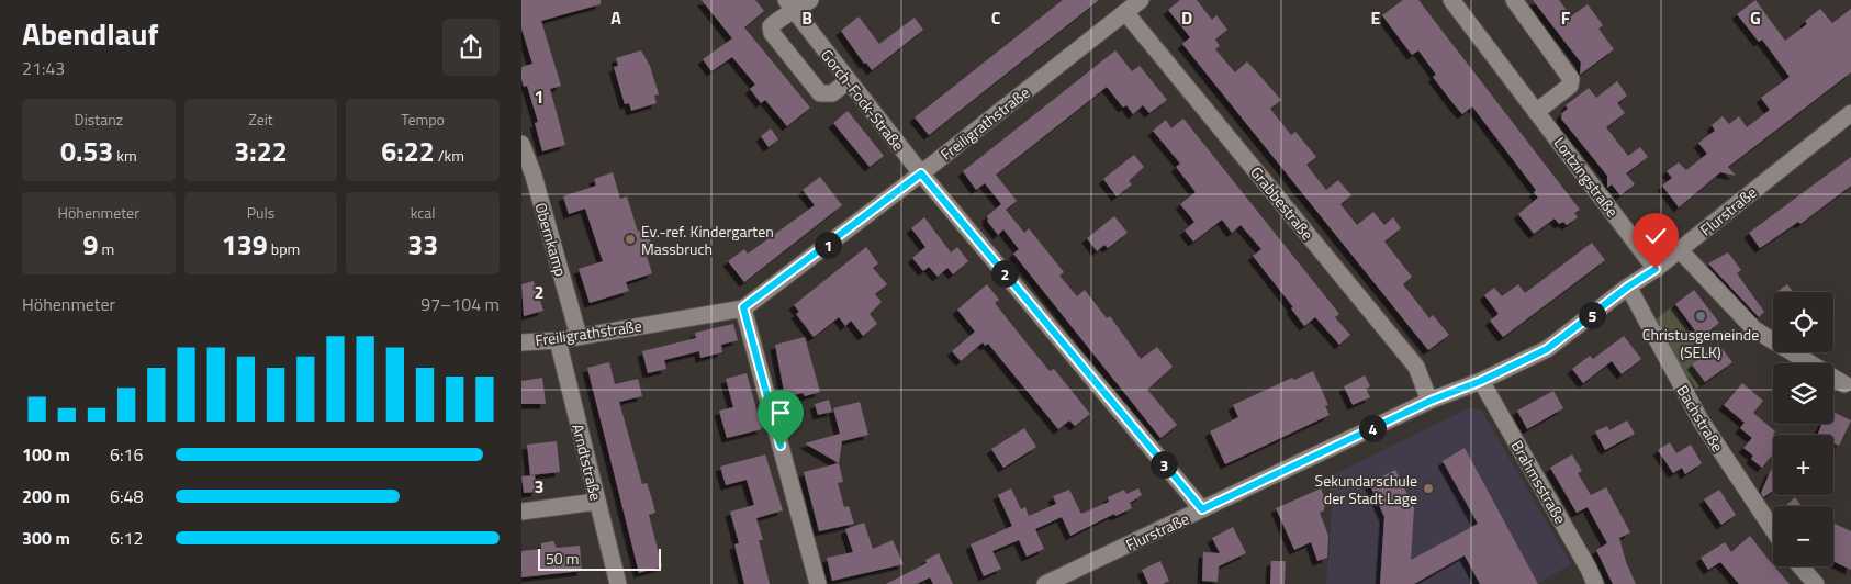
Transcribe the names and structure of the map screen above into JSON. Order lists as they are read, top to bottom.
{
  "streets": {
    "street": [
      "Gorch-Fock-Straße",
      "Freiligrathstraße",
      "Lortzingstraße",
      "Grabbestraße",
      "Flurstraße",
      "Obernkamp",
      "Bachstraße",
      "Arndtstraße",
      "Brahmsstraße"
    ]
  },
  "crossings": [
    ["Gorch-Fock-Straße", "Freiligrathstraße"],
    ["Gorch-Fock-Straße", "Flurstraße"],
    ["Freiligrathstraße", "Grabbestraße"],
    ["Freiligrathstraße", "Obernkamp"],
    ["Freiligrathstraße", "Arndtstraße"],
    ["Lortzingstraße", "Flurstraße"],
    ["Grabbestraße", "Flurstraße"],
    ["Flurstraße", "Bachstraße"],
    ["Flurstraße", "Brahmsstraße"]
  ],
  "places": ["Ev.-ref. Kindergarten Massbruch", "Christusgemeinde (SELK)", "Sekundarschule der Stadt Lage"],
  "scale_bar": "50 m",
  "page": {
    "heading": ["Abendlauf", "21:43"],
    "stats": [
      ["Distanz", "0.53 km"],
      ["Zeit", "3:22"],
      ["Tempo", "6:22 /km"],
      ["Höhenmeter", "9 m"],
      ["Puls", "139 bpm"],
      ["kcal", "33"]
    ],
    "pins": [
      "1",
      "2",
      "5",
      "4",
      "3"
    ],
    "chart": ["Höhenmeter", "97–104 m"],
    "map_buttons": ["+", "−"],
    "list": [
      {
        "name": "100 m",
        "note": "6:16"
      },
      {
        "name": "200 m",
        "note": "6:48"
      },
      {
        "name": "300 m",
        "note": "6:12"
      }
    ],
    "scale": "50 m"
  },
  "grid": {
    "columns": [
      "A",
      "B",
      "C",
      "D",
      "E",
      "F",
      "G"
    ],
    "rows": ["1", "2", "3"]
  }
}
